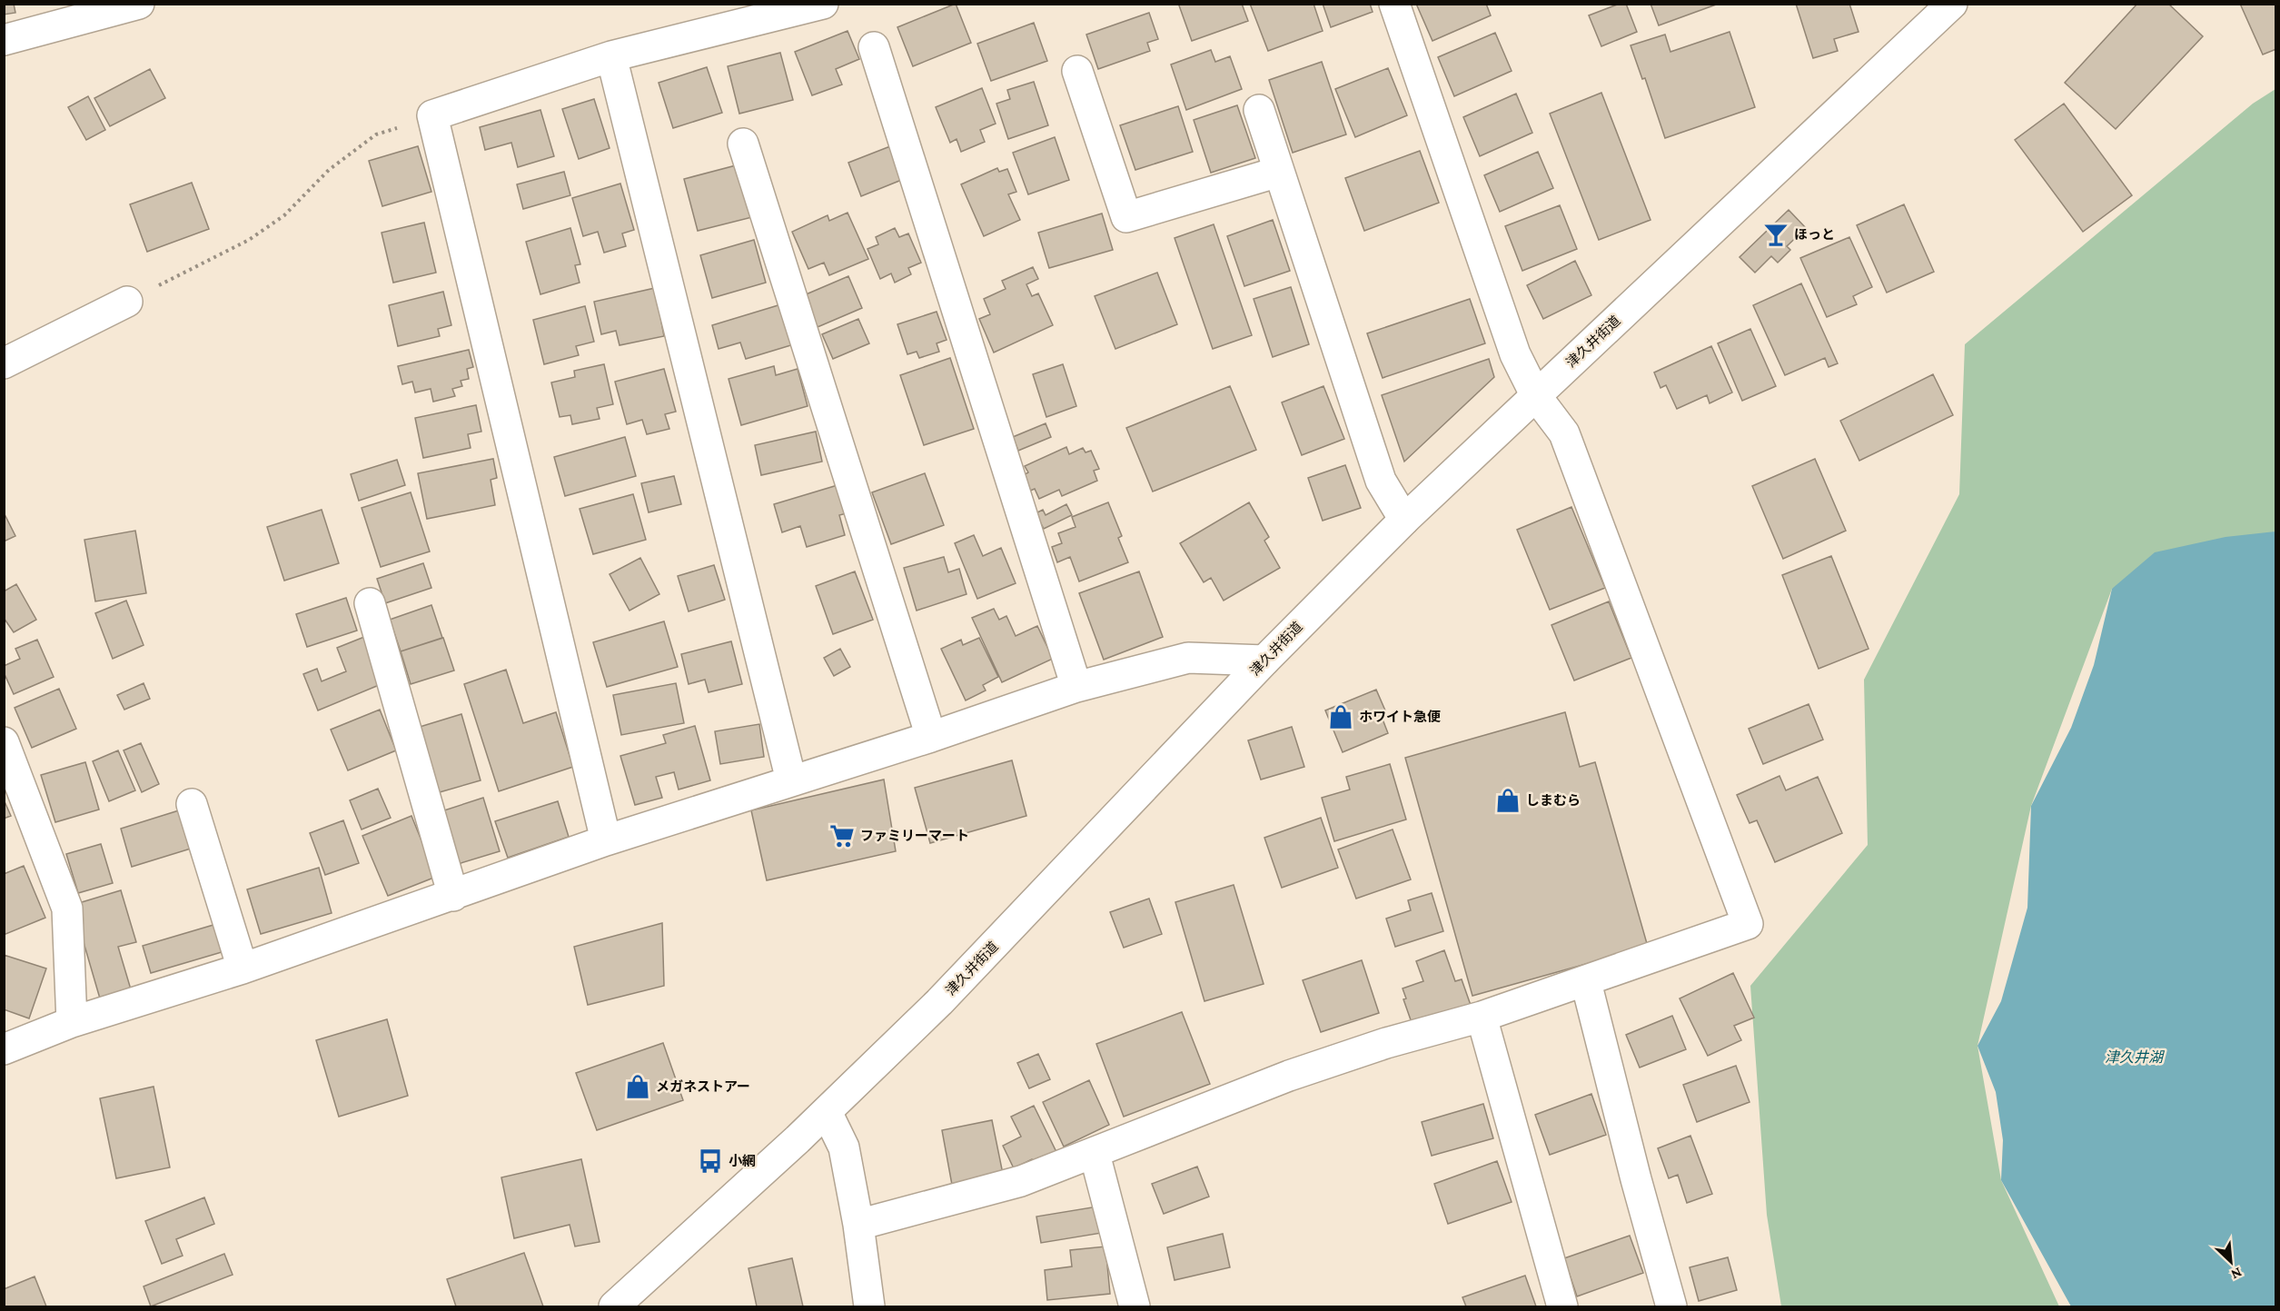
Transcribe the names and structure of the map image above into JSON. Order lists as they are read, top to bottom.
{
  "streets": {
    "main road": ["津久井街道"]
  },
  "water": ["津久井湖"],
  "places": {
    "bar": ["ほっと"],
    "shop": ["ホワイト急便", "しまむら", "メガネストアー"],
    "supermarket": ["ファミリーマート"],
    "bus stop": ["小網"]
  },
  "north": "bottom right"
}
